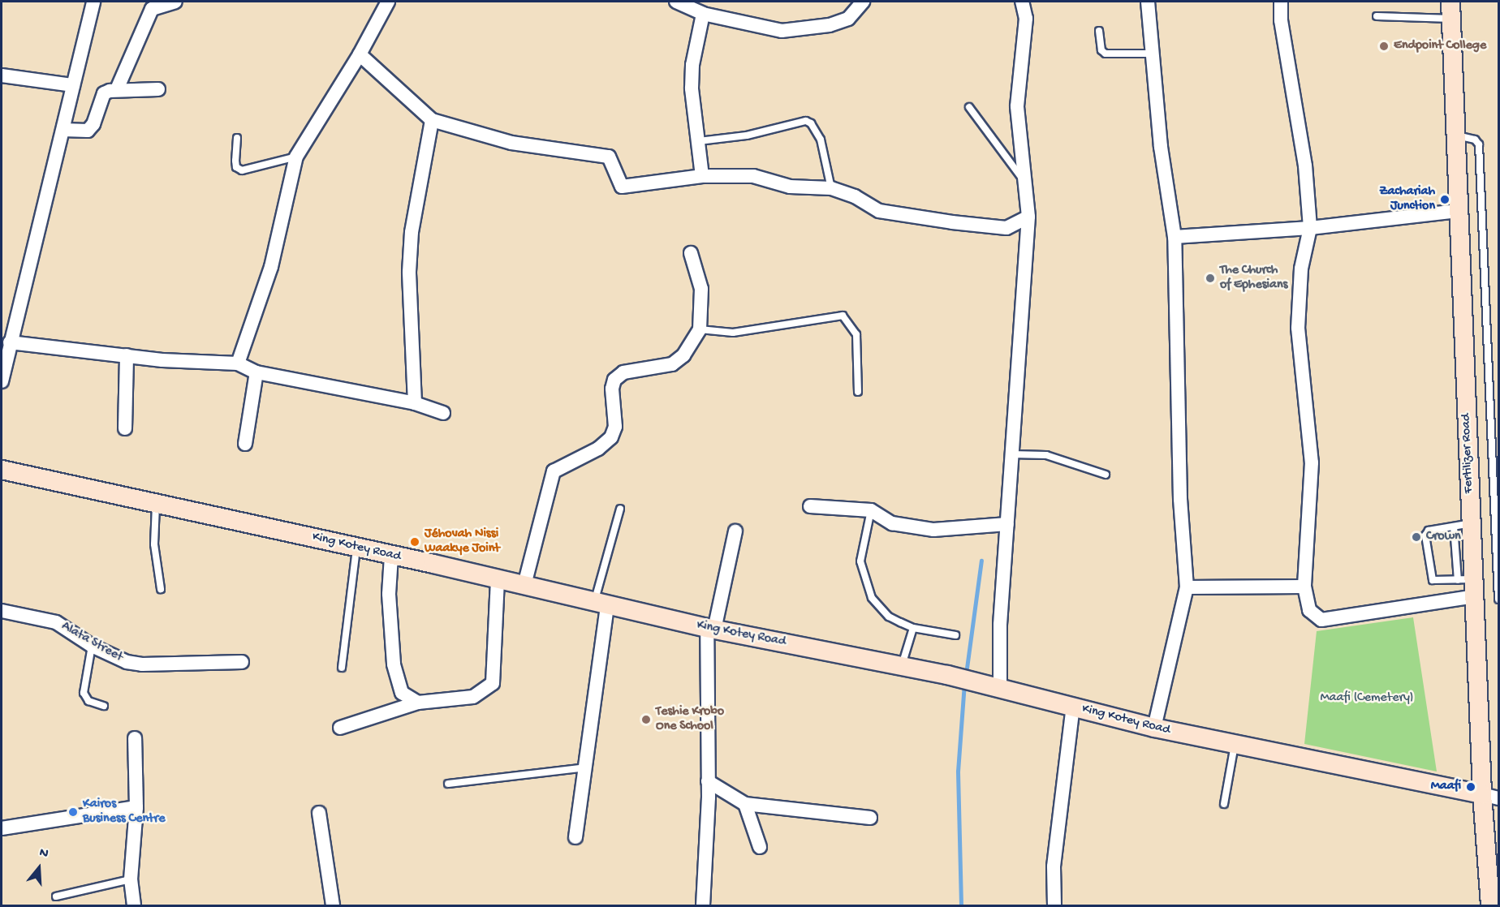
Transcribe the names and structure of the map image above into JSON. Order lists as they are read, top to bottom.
{
  "streets": {
    "street": ["Fertilizer Road", "King Kotey Road", "Alata Street"]
  },
  "crossings": [
    ["Fertilizer Road", "King Kotey Road"]
  ],
  "parks": ["Maafi (Cemetery)"],
  "places": [
    "Endpoint College",
    "Zachariah Junction",
    "The Church of Ephesians",
    "Crown",
    "Jéhovah Nissi Waakye Joint",
    "Teshie Krobo One School",
    "Maafi",
    "Kairos Business Centre"
  ],
  "north": "top"
}
